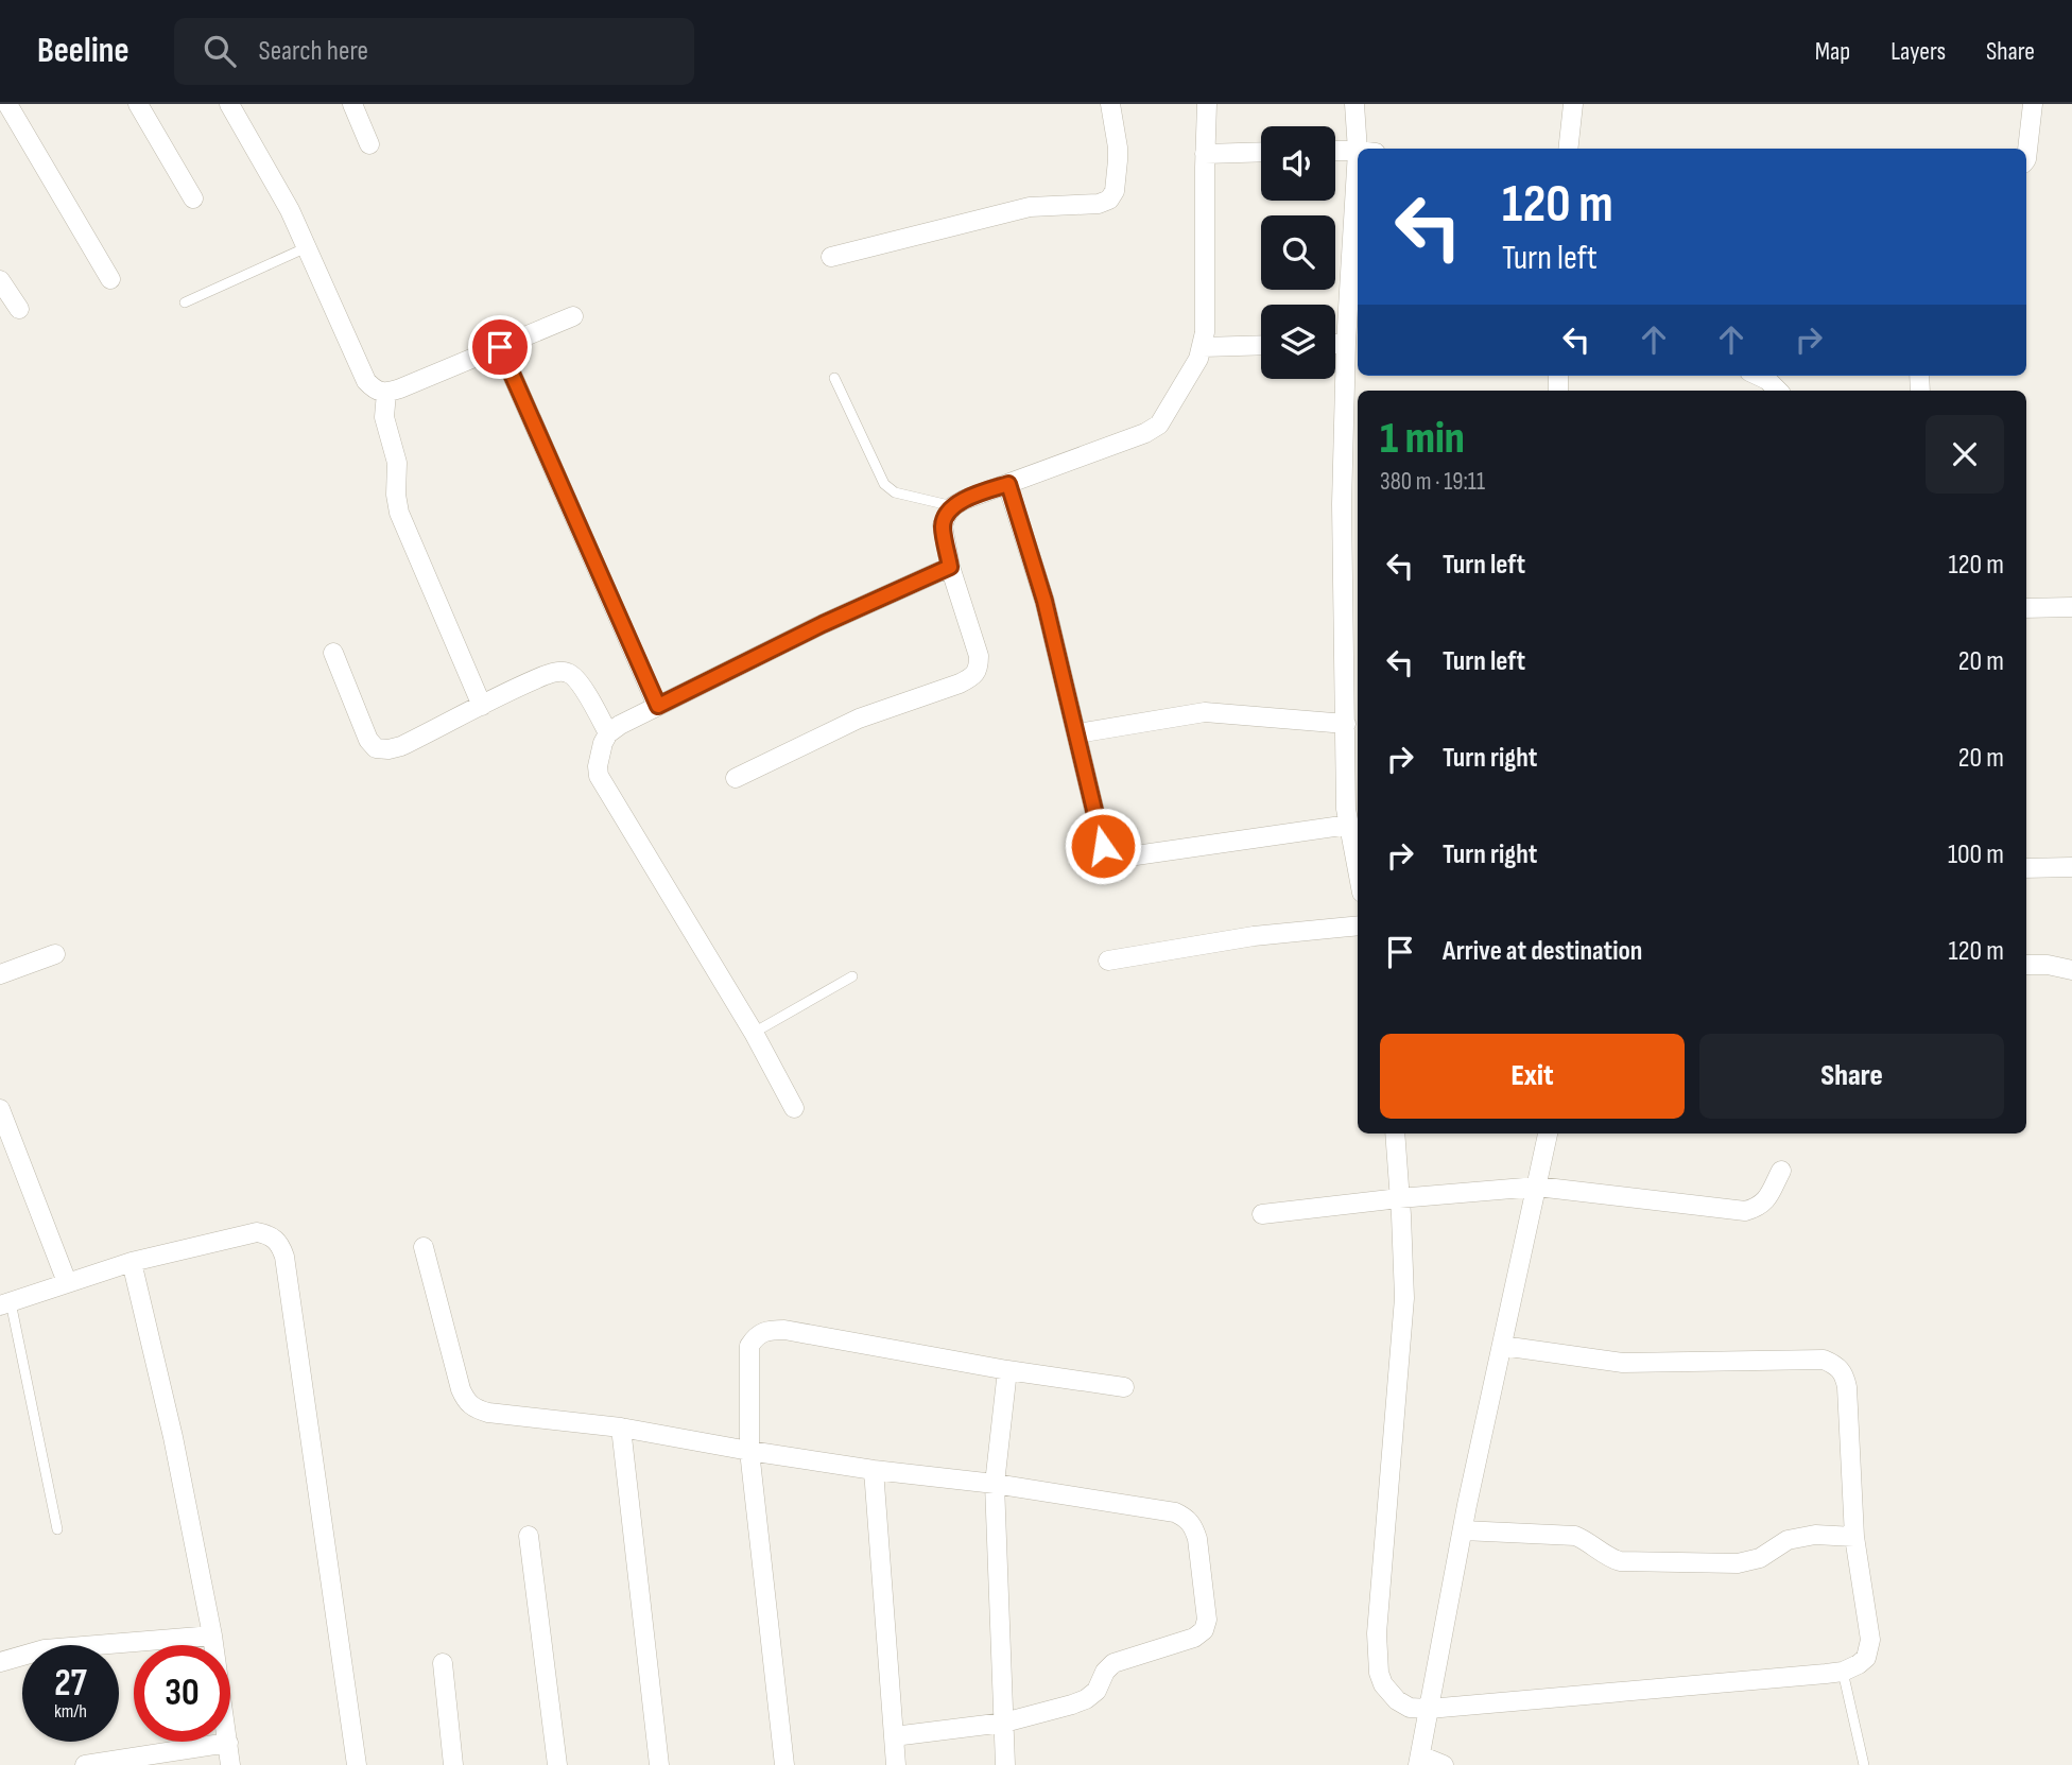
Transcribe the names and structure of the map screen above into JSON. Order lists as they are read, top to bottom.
{
  "page": {
    "header": "Beeline",
    "search": "Search here",
    "nav": ["Map", "Layers", "Share"],
    "turn": ["120 m", "Turn left"],
    "heading": ["1 min", "380 m · 19:11"],
    "list": [
      {
        "name": "Turn left",
        "value": "120 m"
      },
      {
        "name": "Turn left",
        "value": "20 m"
      },
      {
        "name": "Turn right",
        "value": "20 m"
      },
      {
        "name": "Turn right",
        "value": "100 m"
      },
      {
        "name": "Arrive at destination",
        "value": "120 m"
      }
    ],
    "buttons": ["Exit", "Share"],
    "speed": "27 km/h",
    "limit": "30"
  }
}
